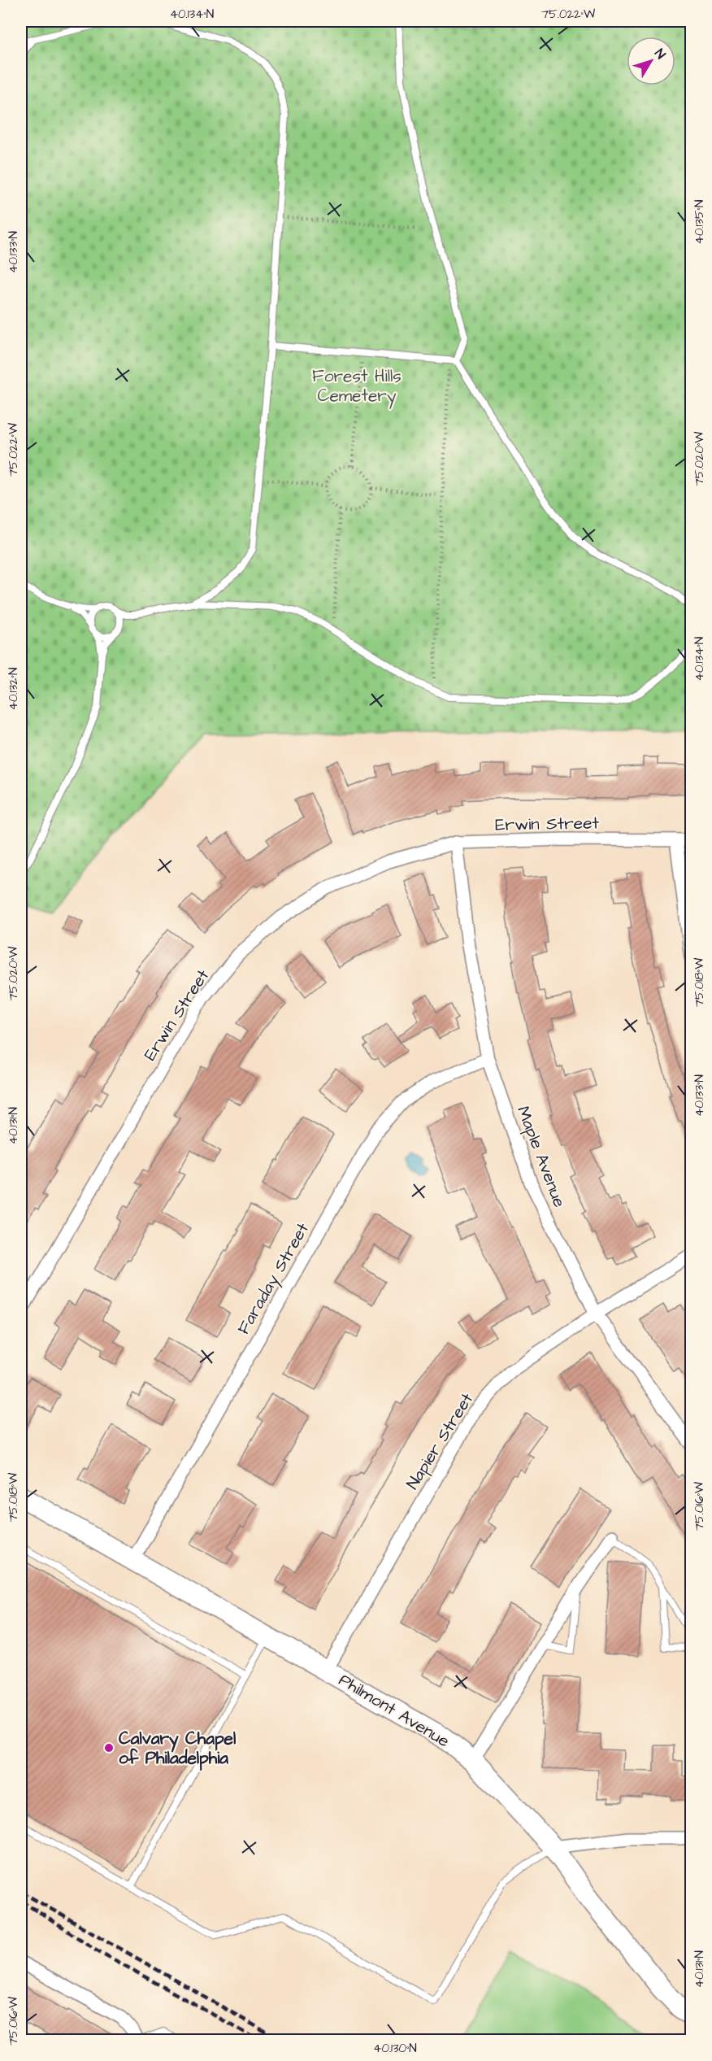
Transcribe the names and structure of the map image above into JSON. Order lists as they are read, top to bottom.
{
  "streets": {
    "main road": ["Philmont Avenue"],
    "street": [
      "Erwin Street",
      "Maple Avenue",
      "Faraday Street",
      "Napier Street"
    ]
  },
  "crossings": [
    ["Erwin Street", "Maple Avenue"],
    ["Maple Avenue", "Faraday Street"],
    ["Maple Avenue", "Napier Street"],
    ["Faraday Street", "Philmont Avenue"],
    ["Napier Street", "Philmont Avenue"]
  ],
  "parks": ["Forest Hills Cemetery"],
  "places": ["Calvary Chapel of Philadelphia"],
  "north": "top right",
  "coordinates": [
    "40.134°N",
    "75.022°W",
    "40.135°N",
    "40.133°N",
    "75.020°W",
    "40.132°N",
    "75.018°W",
    "40.131°N",
    "75.016°W",
    "40.130°N"
  ]
}
